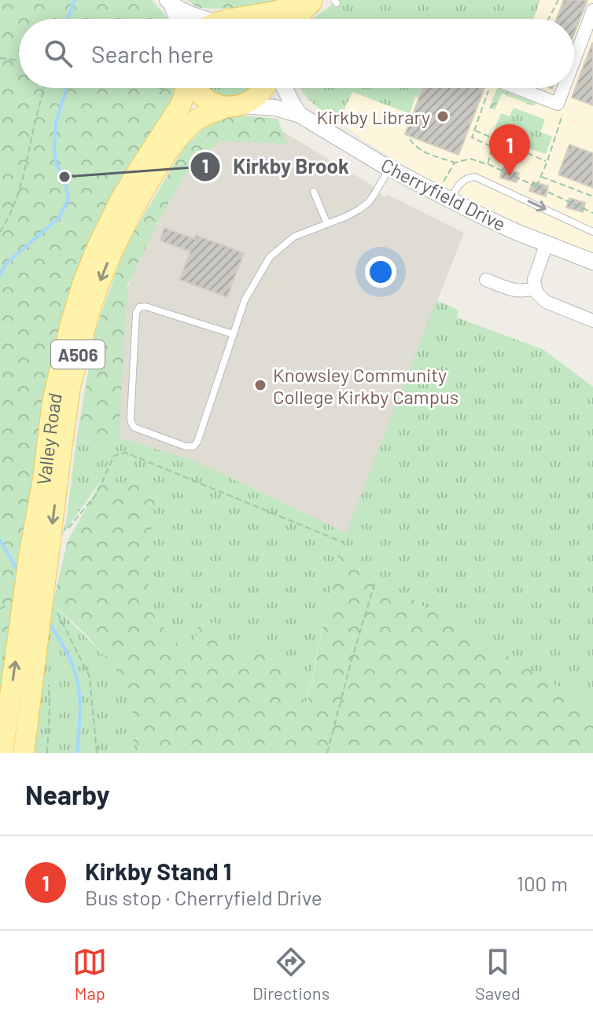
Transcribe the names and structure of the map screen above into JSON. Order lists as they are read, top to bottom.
{
  "streets": {
    "main road": ["A506", "Valley Road"],
    "street": ["Cherryfield Drive"]
  },
  "crossings": [
    ["Cherryfield Drive", "A506"],
    ["Cherryfield Drive", "Valley Road"],
    ["A506", "Valley Road"]
  ],
  "places": ["Kirkby Library", "Kirkby Brook", "Knowsley Community College Kirkby Campus"],
  "page": {
    "search": "Search here",
    "pins": "1",
    "heading": "Nearby",
    "list": [
      {
        "mark": "1",
        "name": "Kirkby Stand 1",
        "note": "Bus stop · Cherryfield Drive",
        "value": "100 m"
      }
    ],
    "nav": ["Map", "Directions", "Saved"]
  }
}
